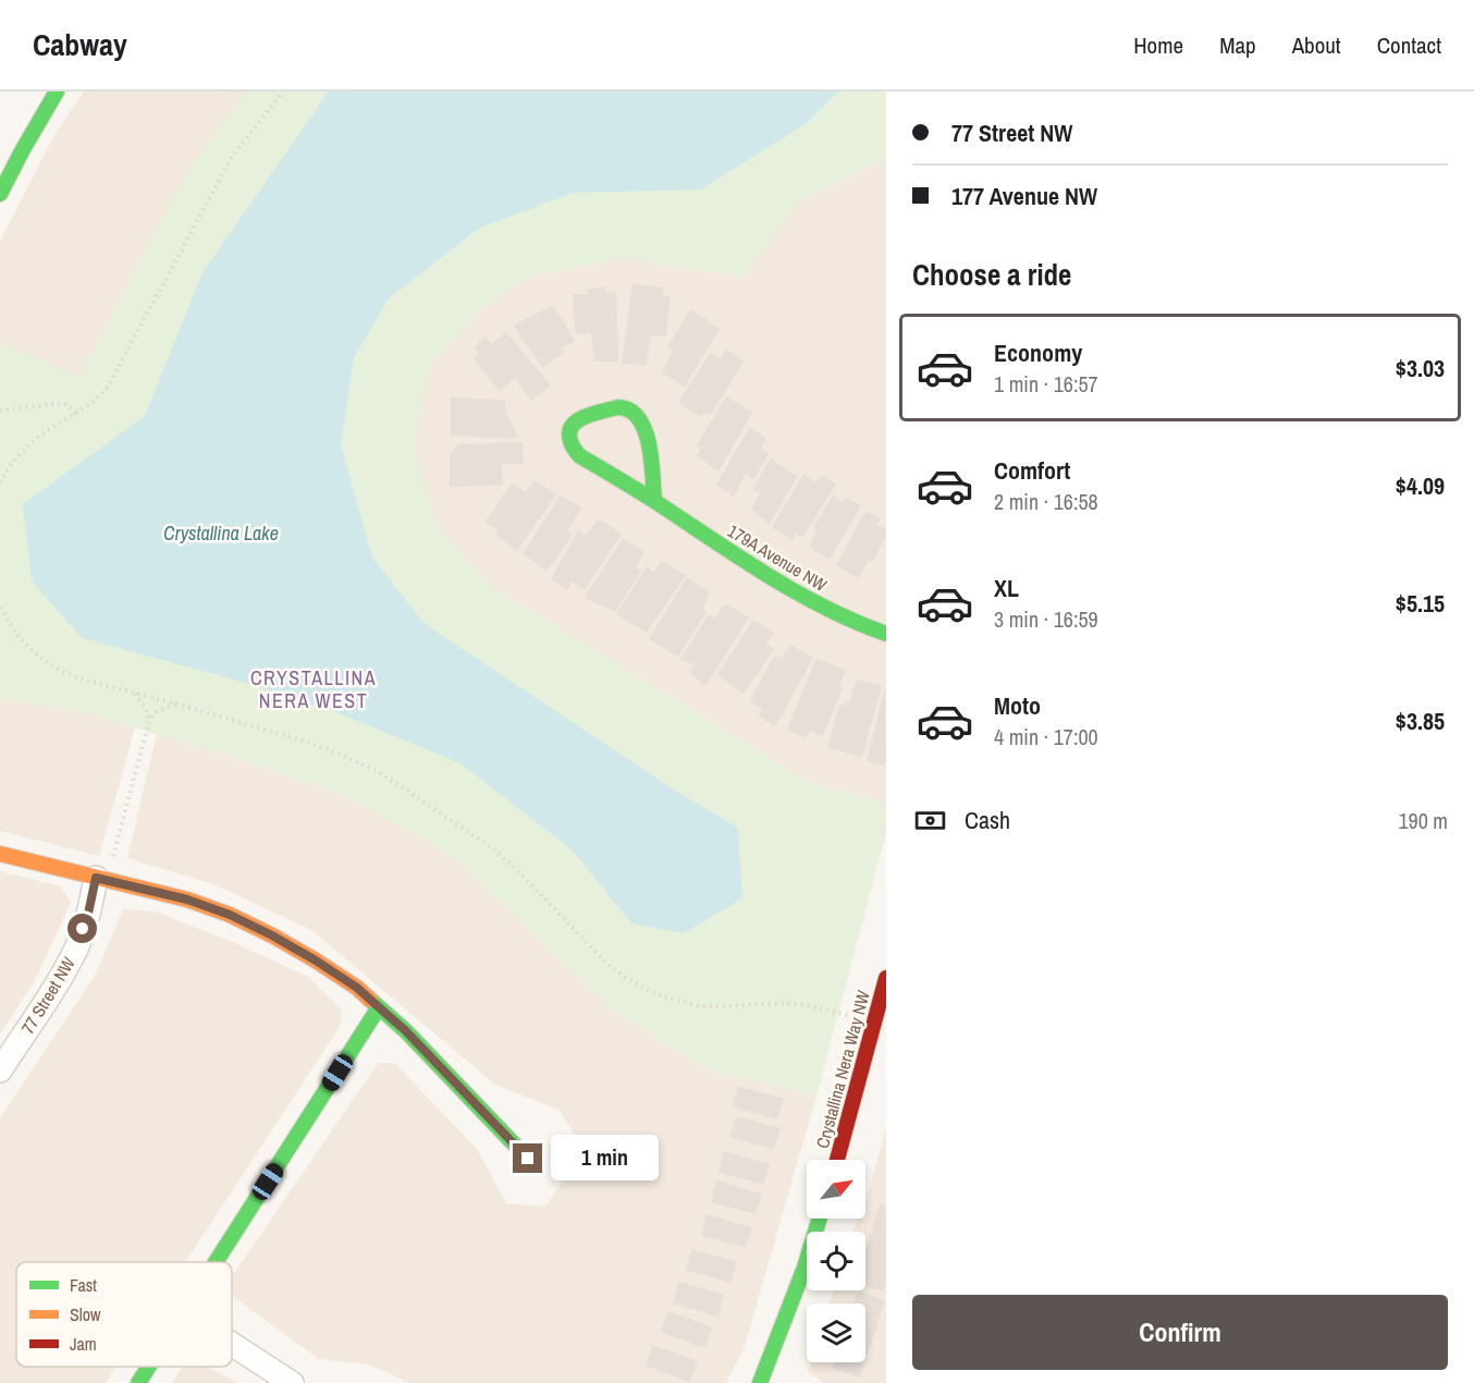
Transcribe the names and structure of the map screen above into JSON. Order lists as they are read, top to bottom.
{
  "streets": {
    "street": ["179A Avenue NW", "77 Street NW", "Crystallina Nera Way NW"]
  },
  "districts": ["CRYSTALLINA NERA WEST"],
  "water": ["Crystallina Lake"],
  "legend": ["Fast", "Slow", "Jam"],
  "north": "top right",
  "page": {
    "header": "Cabway",
    "nav": [
      "Home",
      "Map",
      "About",
      "Contact"
    ],
    "banner": ["77 Street NW", "177 Avenue NW"],
    "heading": "Choose a ride",
    "list": [
      {
        "name": "Economy",
        "note": "1 min · 16:57",
        "value": "$3.03"
      },
      {
        "name": "Comfort",
        "note": "2 min · 16:58",
        "value": "$4.09"
      },
      {
        "name": "XL",
        "note": "3 min · 16:59",
        "value": "$5.15"
      },
      {
        "name": "Moto",
        "note": "4 min · 17:00",
        "value": "$3.85"
      }
    ],
    "pay": ["Cash", "190 m"],
    "bubble": "1 min",
    "buttons": "Confirm"
  }
}
